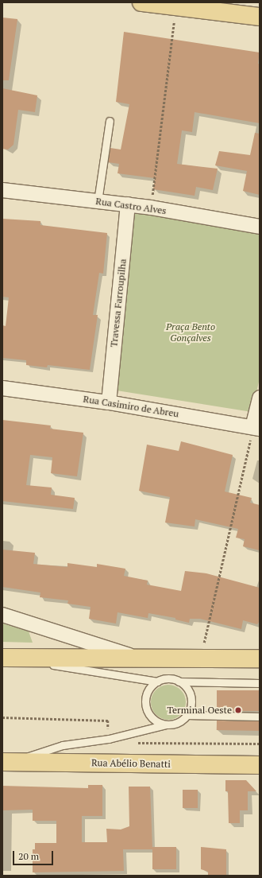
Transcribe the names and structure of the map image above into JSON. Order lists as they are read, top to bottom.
{
  "streets": {
    "main road": ["Rua Abélio Benatti"],
    "street": ["Rua Castro Alves", "Travessa Farroupilha", "Rua Casimiro de Abreu"]
  },
  "crossings": [
    ["Rua Castro Alves", "Travessa Farroupilha"],
    ["Travessa Farroupilha", "Rua Casimiro de Abreu"]
  ],
  "parks": ["Praça Bento Gonçalves"],
  "places": ["Terminal Oeste"],
  "scale_bar": "20 m"
}
